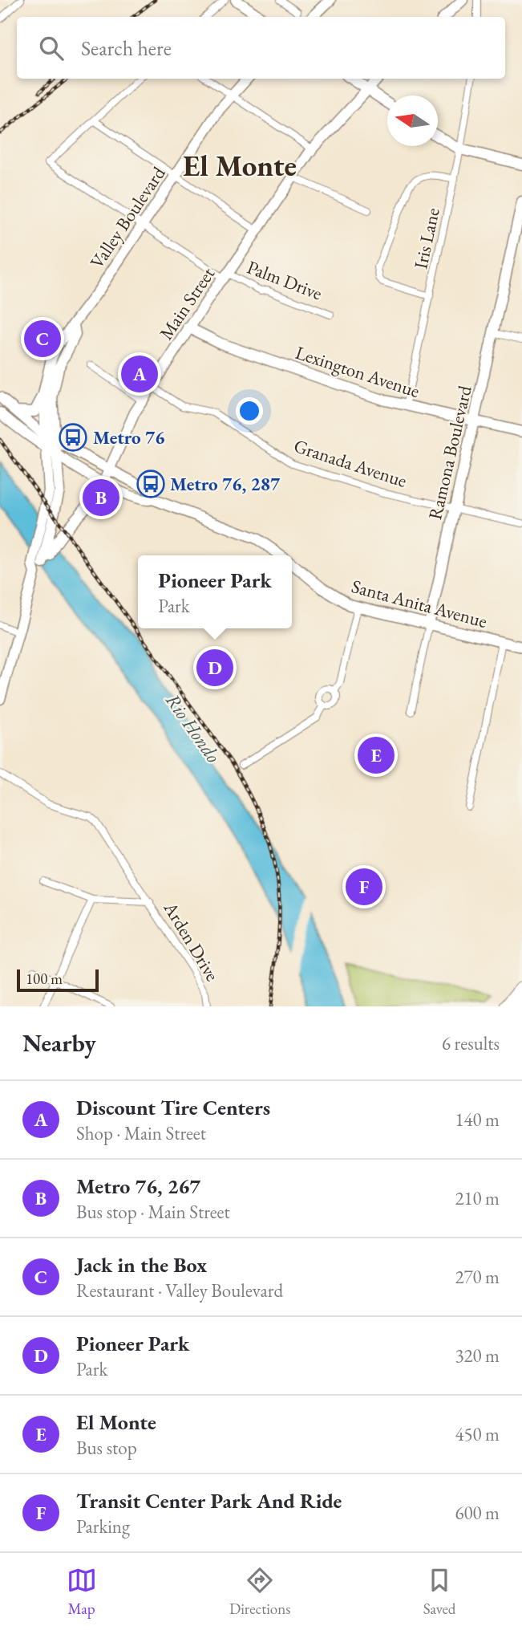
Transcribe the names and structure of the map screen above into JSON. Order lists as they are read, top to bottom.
{
  "streets": {
    "main road": [
      "Valley Boulevard",
      "Main Street",
      "Lexington Avenue",
      "Ramona Boulevard",
      "Santa Anita Avenue"
    ],
    "street": [
      "Iris Lane",
      "Palm Drive",
      "Granada Avenue",
      "Arden Drive"
    ]
  },
  "crossings": [
    ["Valley Boulevard", "Palm Drive"],
    ["Valley Boulevard", "Main Street"],
    ["Valley Boulevard", "Santa Anita Avenue"],
    ["Iris Lane", "Lexington Avenue"],
    ["Palm Drive", "Main Street"],
    ["Main Street", "Lexington Avenue"],
    ["Main Street", "Granada Avenue"],
    ["Main Street", "Santa Anita Avenue"],
    ["Lexington Avenue", "Ramona Boulevard"],
    ["Ramona Boulevard", "Granada Avenue"],
    ["Ramona Boulevard", "Santa Anita Avenue"]
  ],
  "districts": ["El Monte"],
  "water": ["Rio Hondo"],
  "places": {
    "bus stop": ["Metro 76", "Metro 76, 287"]
  },
  "scale_bar": "100 m",
  "north": "left",
  "page": {
    "search": "Search here",
    "pins": [
      "C",
      "A",
      "B",
      "D",
      "E",
      "F"
    ],
    "popup": ["Pioneer Park", "Park"],
    "scale": "100 m",
    "heading": ["Nearby", "6 results"],
    "list": [
      {
        "mark": "A",
        "name": "Discount Tire Centers",
        "note": "Shop · Main Street",
        "value": "140 m"
      },
      {
        "mark": "B",
        "name": "Metro 76, 267",
        "note": "Bus stop · Main Street",
        "value": "210 m"
      },
      {
        "mark": "C",
        "name": "Jack in the Box",
        "note": "Restaurant · Valley Boulevard",
        "value": "270 m"
      },
      {
        "mark": "D",
        "name": "Pioneer Park",
        "note": "Park",
        "value": "320 m"
      },
      {
        "mark": "E",
        "name": "El Monte",
        "note": "Bus stop",
        "value": "450 m"
      },
      {
        "mark": "F",
        "name": "Transit Center Park And Ride",
        "note": "Parking",
        "value": "600 m"
      }
    ],
    "nav": ["Map", "Directions", "Saved"]
  }
}
